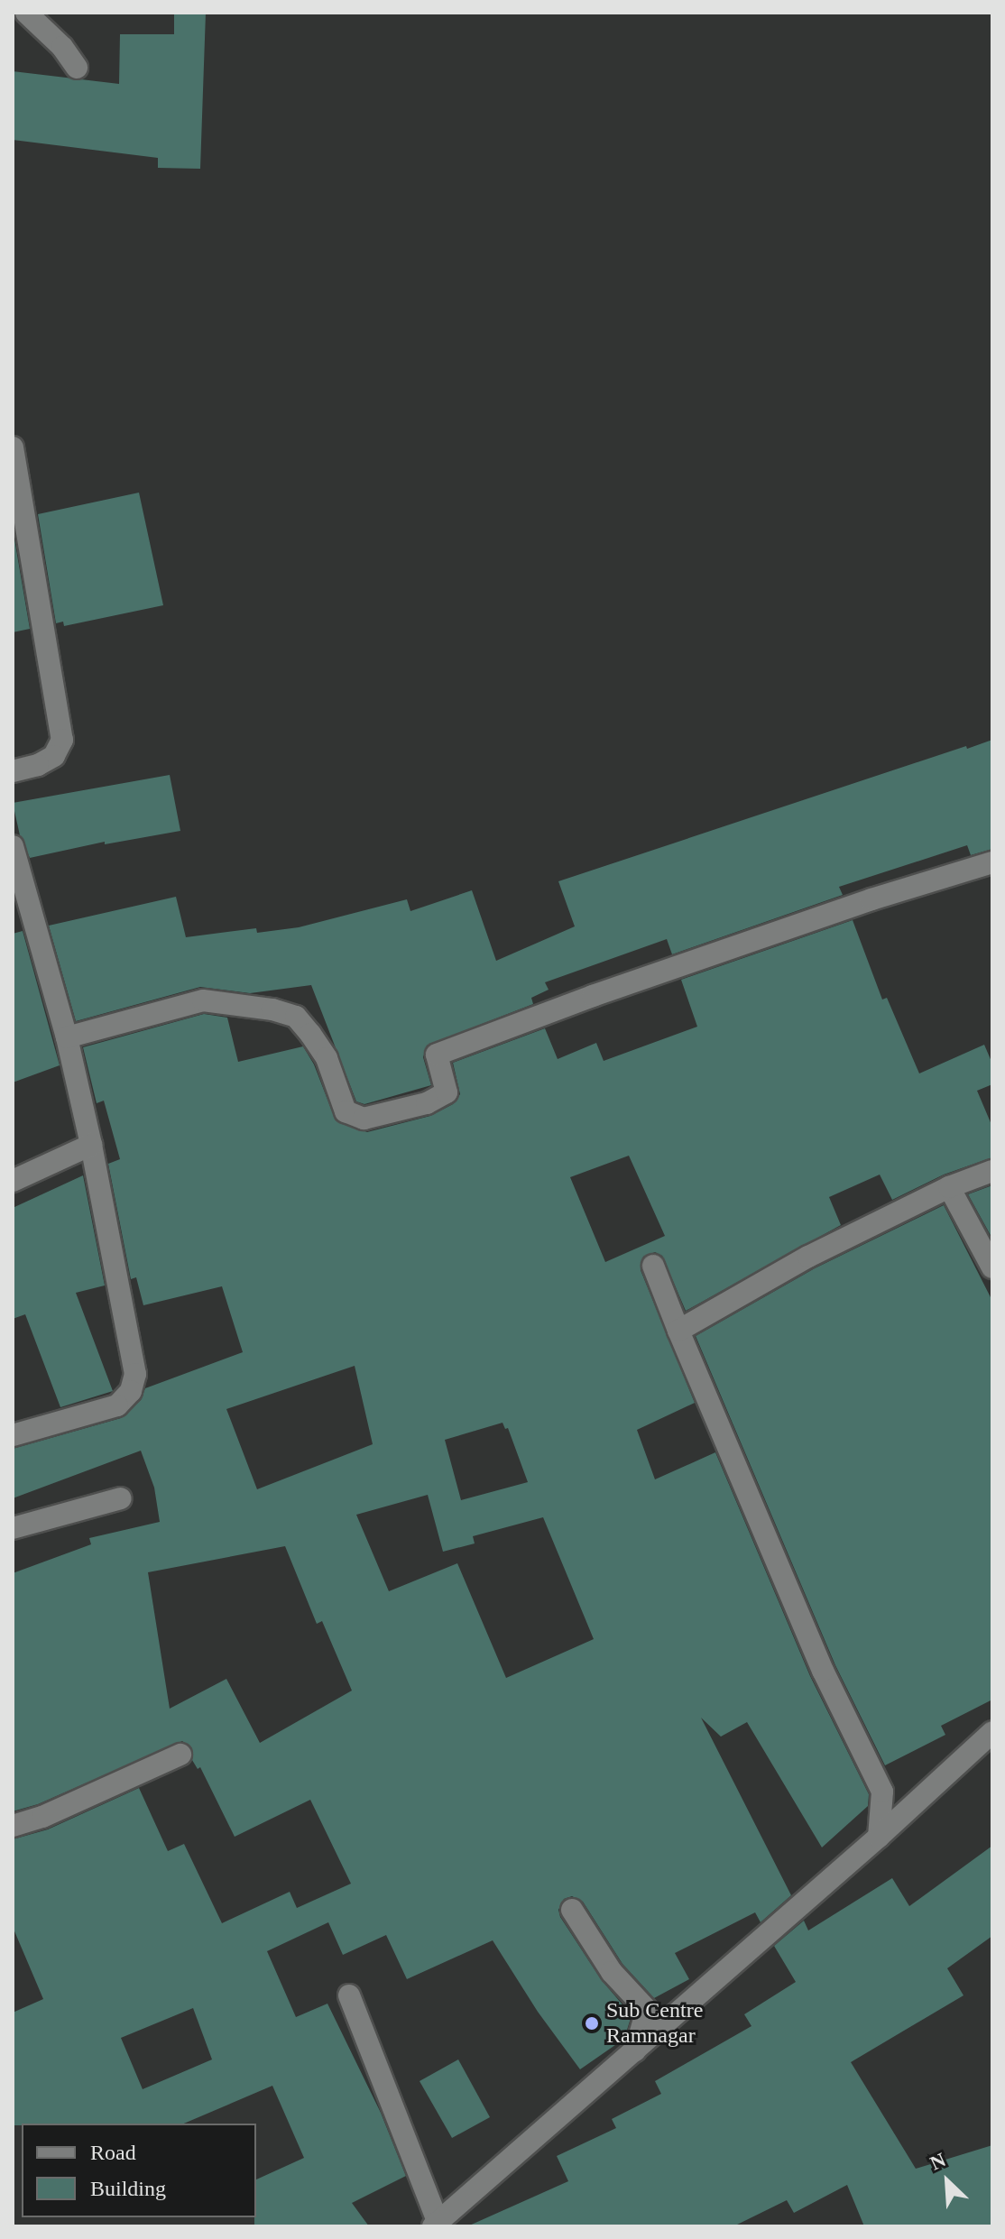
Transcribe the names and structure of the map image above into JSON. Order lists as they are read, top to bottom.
{
  "places": ["Sub Centre Ramnagar"],
  "legend": ["Road", "Building"],
  "north": "top left"
}
